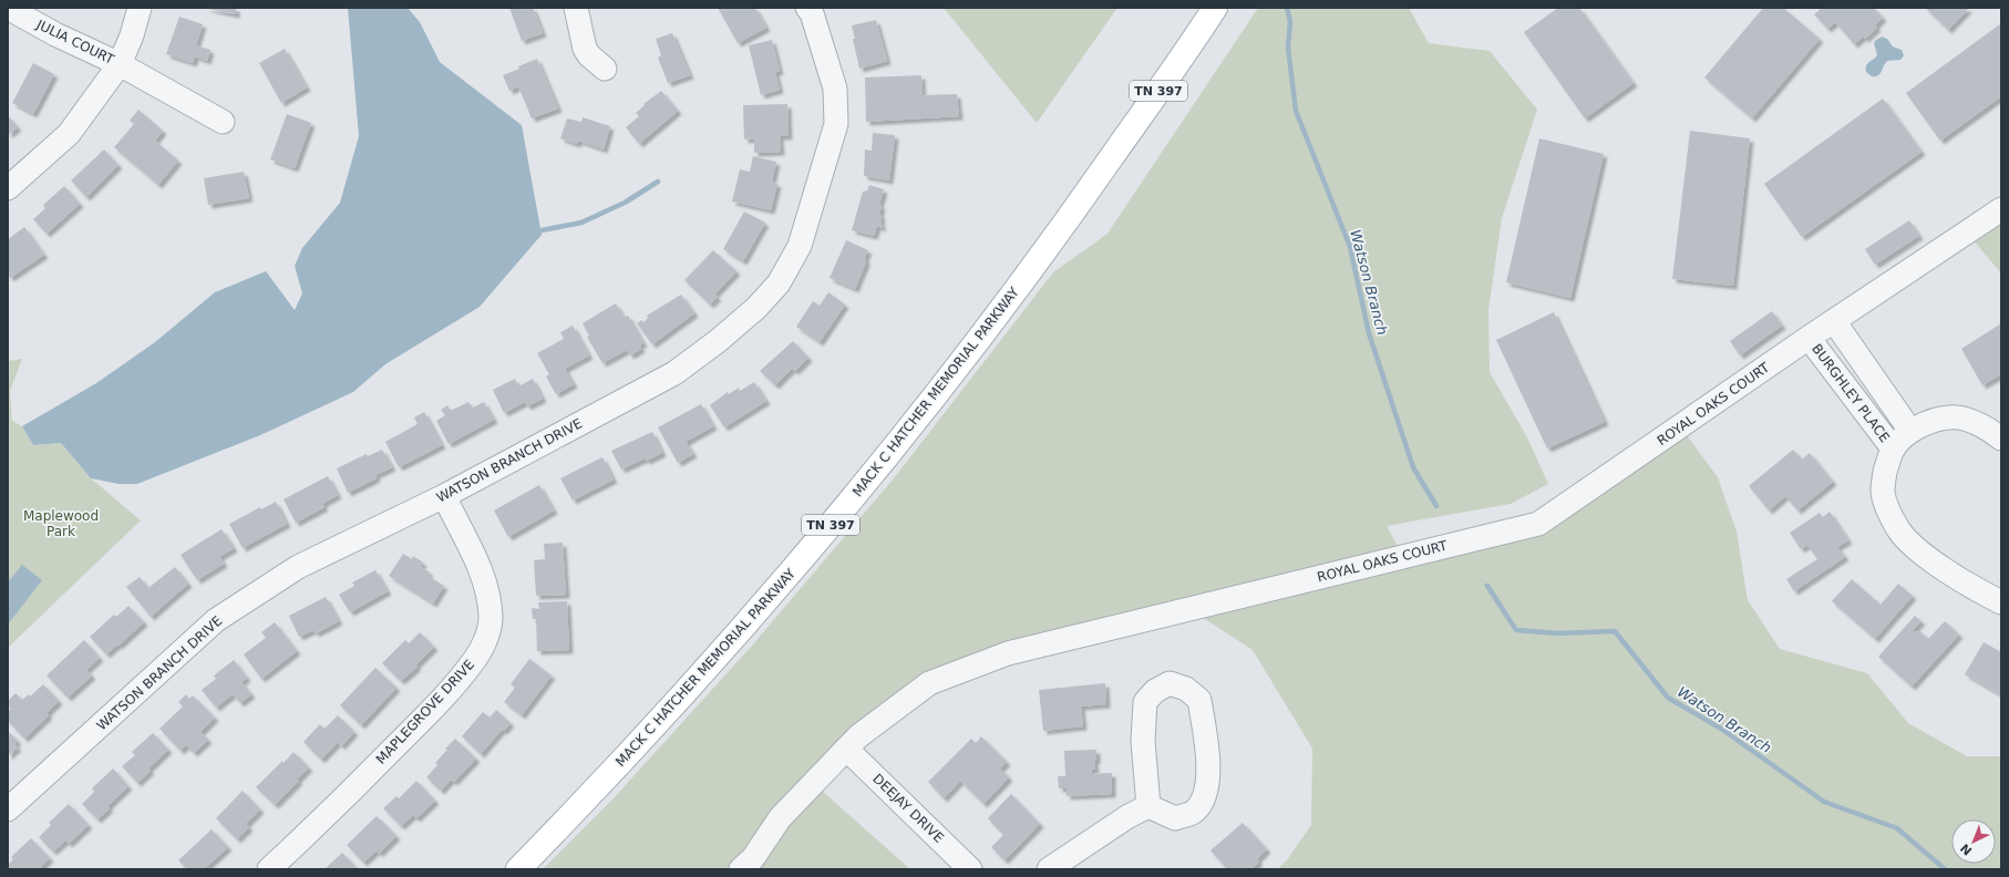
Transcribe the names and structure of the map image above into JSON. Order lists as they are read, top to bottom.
{
  "streets": {
    "main road": ["TN 397", "MACK C HATCHER MEMORIAL PARKWAY"],
    "street": [
      "JULIA COURT",
      "BURGHLEY PLACE",
      "ROYAL OAKS COURT",
      "WATSON BRANCH DRIVE",
      "MAPLEGROVE DRIVE",
      "DEEJAY DRIVE"
    ]
  },
  "crossings": [
    ["BURGHLEY PLACE", "ROYAL OAKS COURT"],
    ["ROYAL OAKS COURT", "DEEJAY DRIVE"],
    ["WATSON BRANCH DRIVE", "MAPLEGROVE DRIVE"]
  ],
  "water": ["Watson Branch"],
  "parks": ["Maplewood Park"],
  "north": "bottom left"
}
